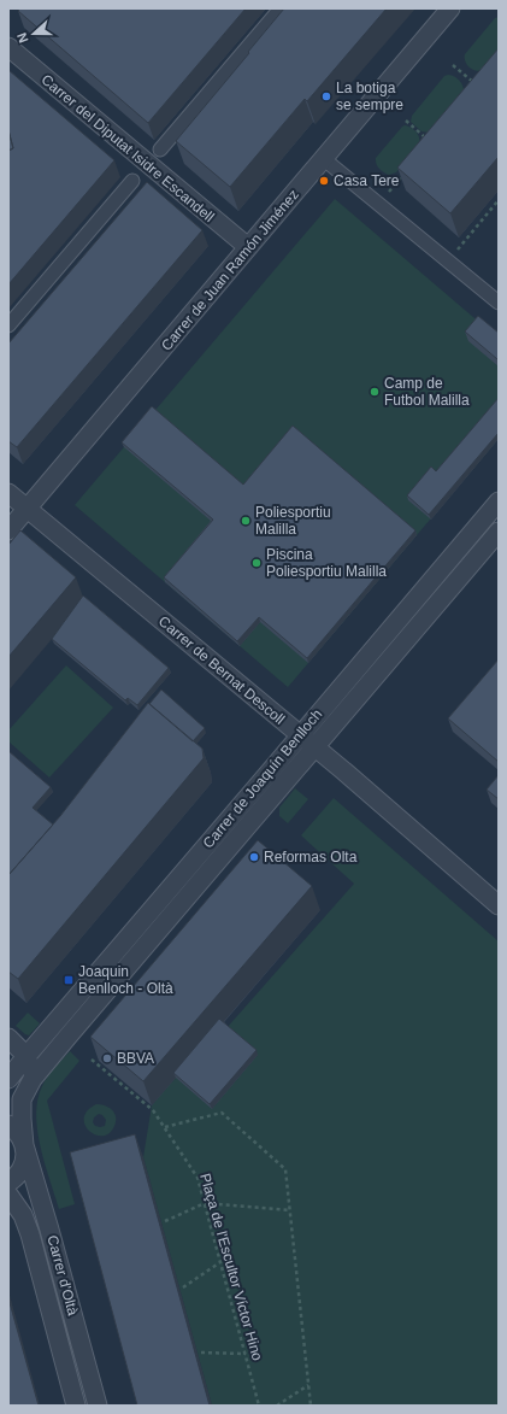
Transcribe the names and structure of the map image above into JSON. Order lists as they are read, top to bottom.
{
  "streets": {
    "street": [
      "Carrer del Diputat Isidre Escandell",
      "Carrer de Juan Ramón Jiménez",
      "Carrer de Bernat Descoll",
      "Carrer de Joaquín Benlloch",
      "Carrer d'Oltà"
    ],
    "path": ["Plaça de l'Escultor Víctor Hino"]
  },
  "crossings": [
    ["Carrer del Diputat Isidre Escandell", "Carrer de Juan Ramón Jiménez"],
    ["Carrer de Juan Ramón Jiménez", "Carrer de Bernat Descoll"],
    ["Carrer de Bernat Descoll", "Carrer de Joaquín Benlloch"],
    ["Carrer de Joaquín Benlloch", "Carrer d'Oltà"]
  ],
  "places": {
    "other": [
      "La botiga se sempre",
      "Casa Tere",
      "Camp de Futbol Malilla",
      "Poliesportiu Malilla",
      "Piscina Poliesportiu Malilla",
      "Reformas Olta",
      "BBVA"
    ],
    "transit": ["Joaquin Benlloch - Oltà"]
  },
  "north": "left"
}
